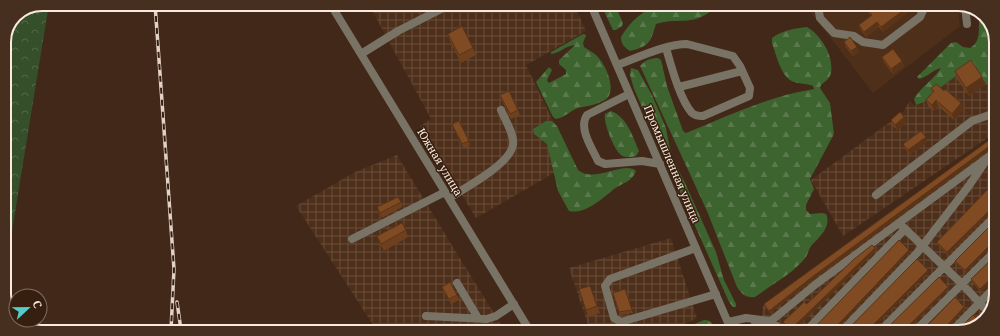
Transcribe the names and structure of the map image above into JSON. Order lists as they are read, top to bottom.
{
  "streets": {
    "street": ["Южная улица", "Промышленная улица"]
  },
  "north": "right"
}
